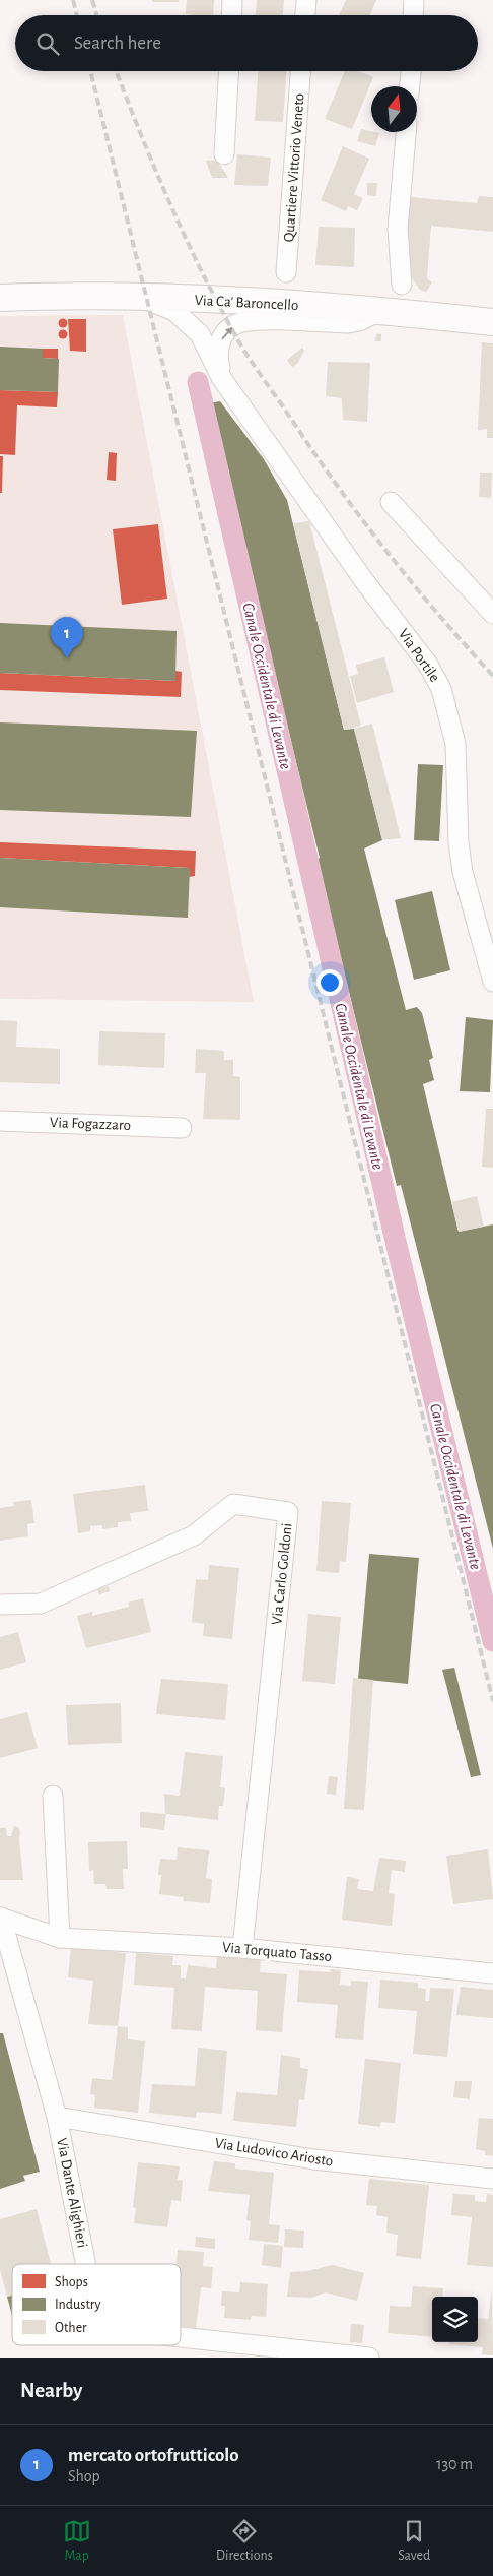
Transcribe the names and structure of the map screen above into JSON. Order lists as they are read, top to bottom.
{
  "streets": {
    "main road": ["Via Ca' Baroncello"],
    "street": [
      "Quartiere Vittorio Veneto",
      "Via Portile",
      "Via Fogazzaro",
      "Via Carlo Goldoni",
      "Via Torquato Tasso",
      "Via Ludovico Ariosto",
      "Via Dante Alighieri"
    ]
  },
  "crossings": [
    ["Via Ca' Baroncello", "Via Portile"],
    ["Via Carlo Goldoni", "Via Torquato Tasso"],
    ["Via Torquato Tasso", "Via Dante Alighieri"],
    ["Via Ludovico Ariosto", "Via Dante Alighieri"]
  ],
  "water": ["Canale Occidentale di Levante"],
  "legend": ["Shops", "Industry", "Other"],
  "north": "top",
  "page": {
    "search": "Search here",
    "pins": "1",
    "heading": "Nearby",
    "list": [
      {
        "mark": "1",
        "name": "mercato ortofrutticolo",
        "note": "Shop",
        "value": "130 m"
      }
    ],
    "nav": ["Map", "Directions", "Saved"]
  }
}
